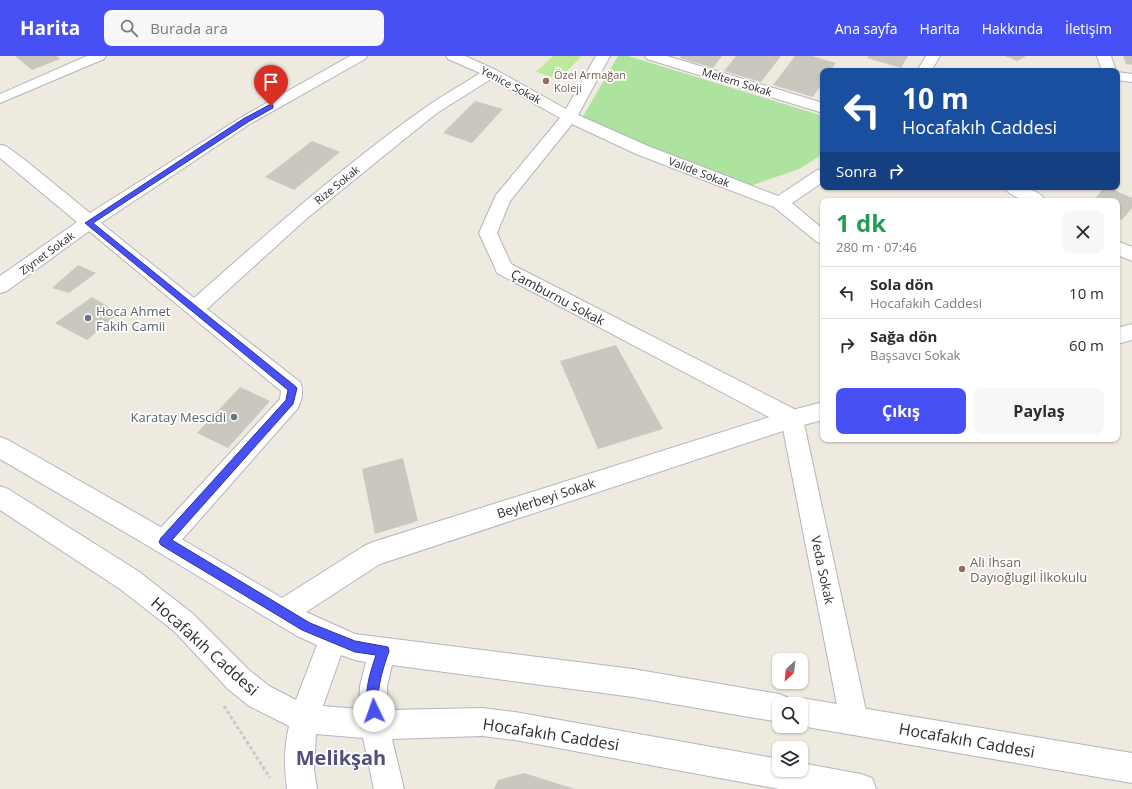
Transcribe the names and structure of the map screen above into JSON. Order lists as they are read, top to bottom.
{
  "streets": {
    "street": [
      "Meltem Sokak",
      "Yenice Sokak",
      "Valide Sokak",
      "Rize Sokak",
      "Ziynet Sokak",
      "Çamburnu Sokak",
      "Beylerbeyi Sokak",
      "Veda Sokak",
      "Hocafakıh Caddesi"
    ]
  },
  "crossings": [
    ["Yenice Sokak", "Valide Sokak"],
    ["Yenice Sokak", "Rize Sokak"],
    ["Yenice Sokak", "Çamburnu Sokak"],
    ["Valide Sokak", "Çamburnu Sokak"],
    ["Çamburnu Sokak", "Beylerbeyi Sokak"],
    ["Çamburnu Sokak", "Veda Sokak"],
    ["Beylerbeyi Sokak", "Veda Sokak"],
    ["Veda Sokak", "Hocafakıh Caddesi"]
  ],
  "districts": ["Melikşah"],
  "places": [
    "Özel Armağan Koleji",
    "Hoca Ahmet Fakih Camii",
    "Karatay Mescidi",
    "Ali İhsan Dayıoğlugil İlkokulu"
  ],
  "north": "bottom left",
  "page": {
    "header": "Harita",
    "search": "Burada ara",
    "nav": [
      "Ana sayfa",
      "Harita",
      "Hakkında",
      "İletişim"
    ],
    "turn": ["10 m", "Hocafakıh Caddesi"],
    "then": "Sonra",
    "heading": ["1 dk", "280 m · 07:46"],
    "list": [
      {
        "name": "Sola dön",
        "note": "Hocafakıh Caddesi",
        "value": "10 m"
      },
      {
        "name": "Sağa dön",
        "note": "Başsavcı Sokak",
        "value": "60 m"
      }
    ],
    "buttons": ["Çıkış", "Paylaş"]
  }
}
